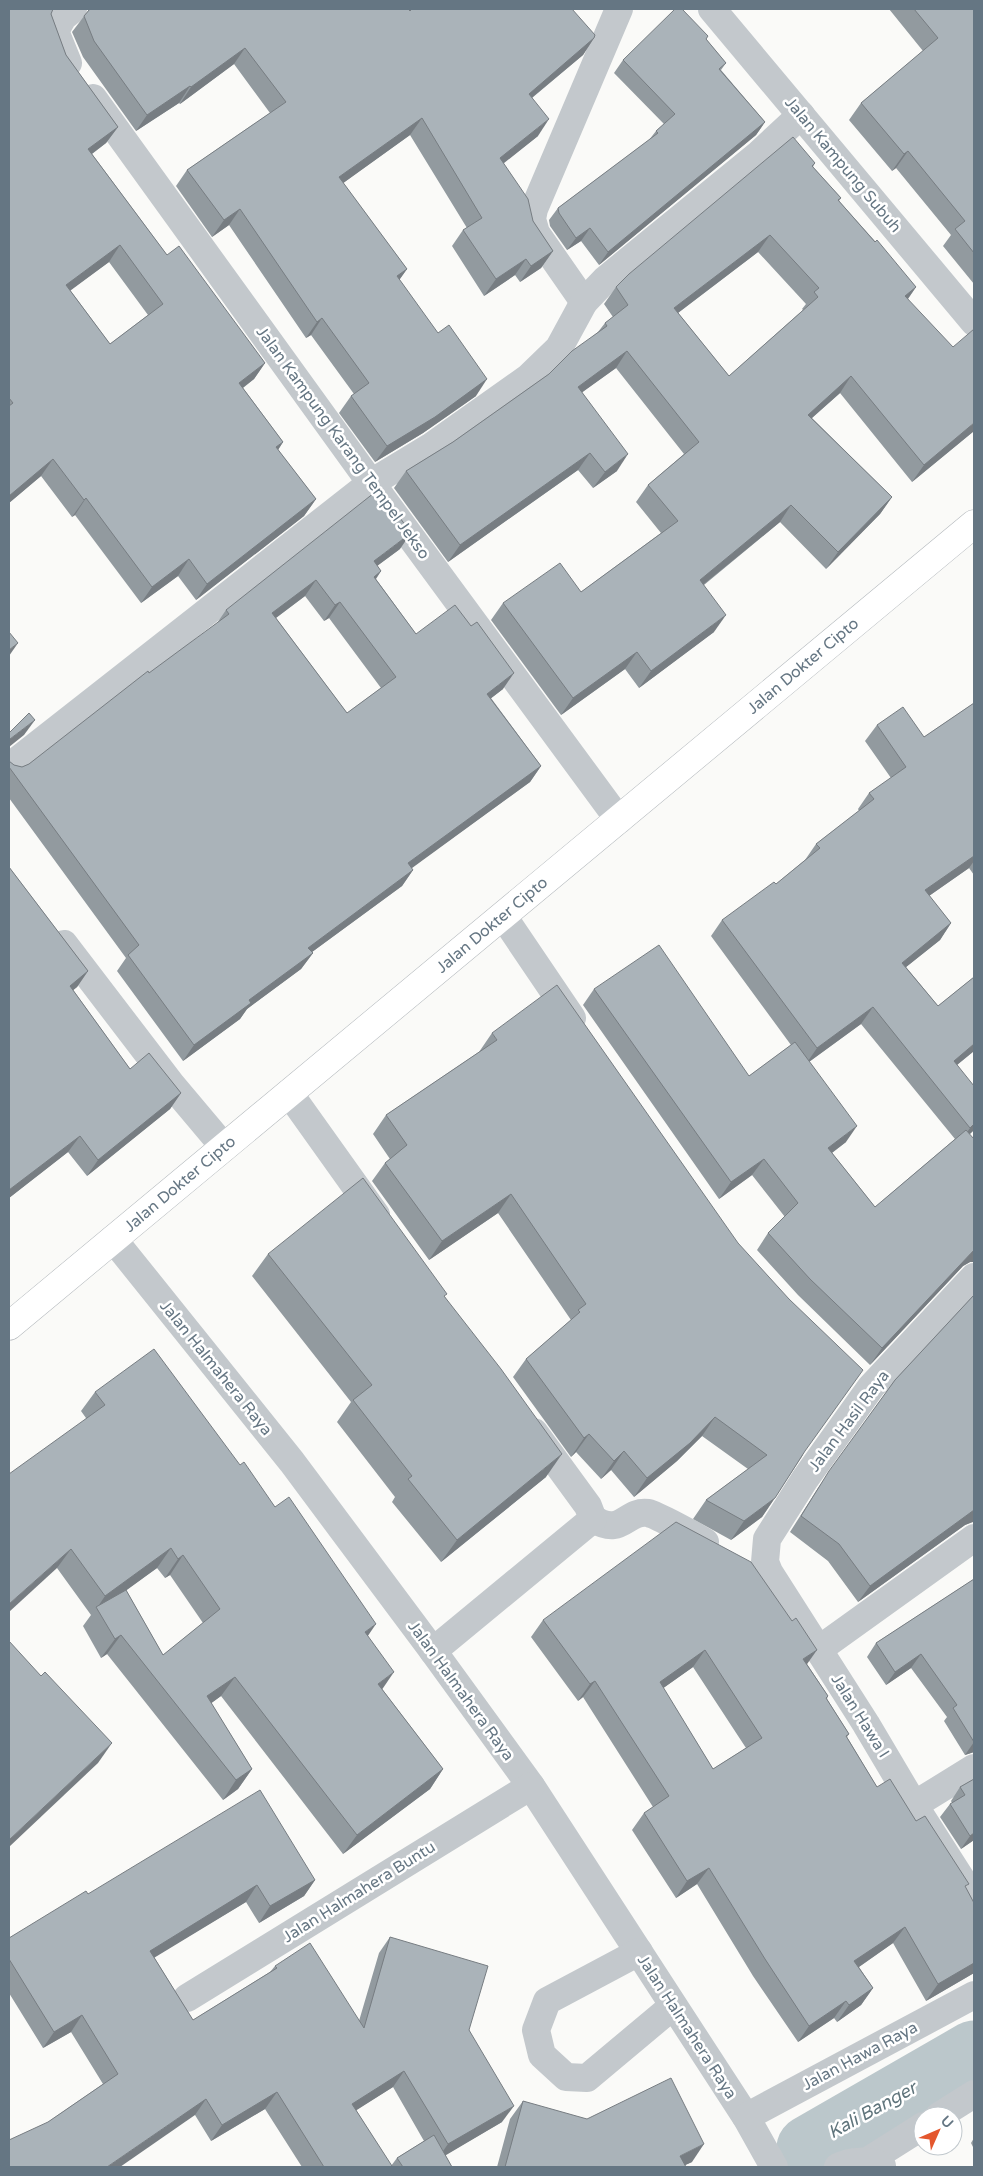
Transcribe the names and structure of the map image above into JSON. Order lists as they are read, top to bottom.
{
  "streets": {
    "highway": ["Jalan Dokter Cipto"],
    "street": [
      "Jalan Kampung Subuh",
      "Jalan Kampung Karang Tempel Jekso",
      "Jalan Halmahera Raya",
      "Jalan Hasil Raya",
      "Jalan Hawa I",
      "Jalan Halmahera Buntu",
      "Jalan Hawa Raya"
    ]
  },
  "crossings": [
    ["Jalan Kampung Karang Tempel Jekso", "Jalan Dokter Cipto"],
    ["Jalan Dokter Cipto", "Jalan Halmahera Raya"],
    ["Jalan Halmahera Raya", "Jalan Halmahera Buntu"],
    ["Jalan Halmahera Raya", "Jalan Hawa Raya"],
    ["Jalan Hasil Raya", "Jalan Hawa I"]
  ],
  "water": ["Kali Banger"],
  "north": "top right"
}
